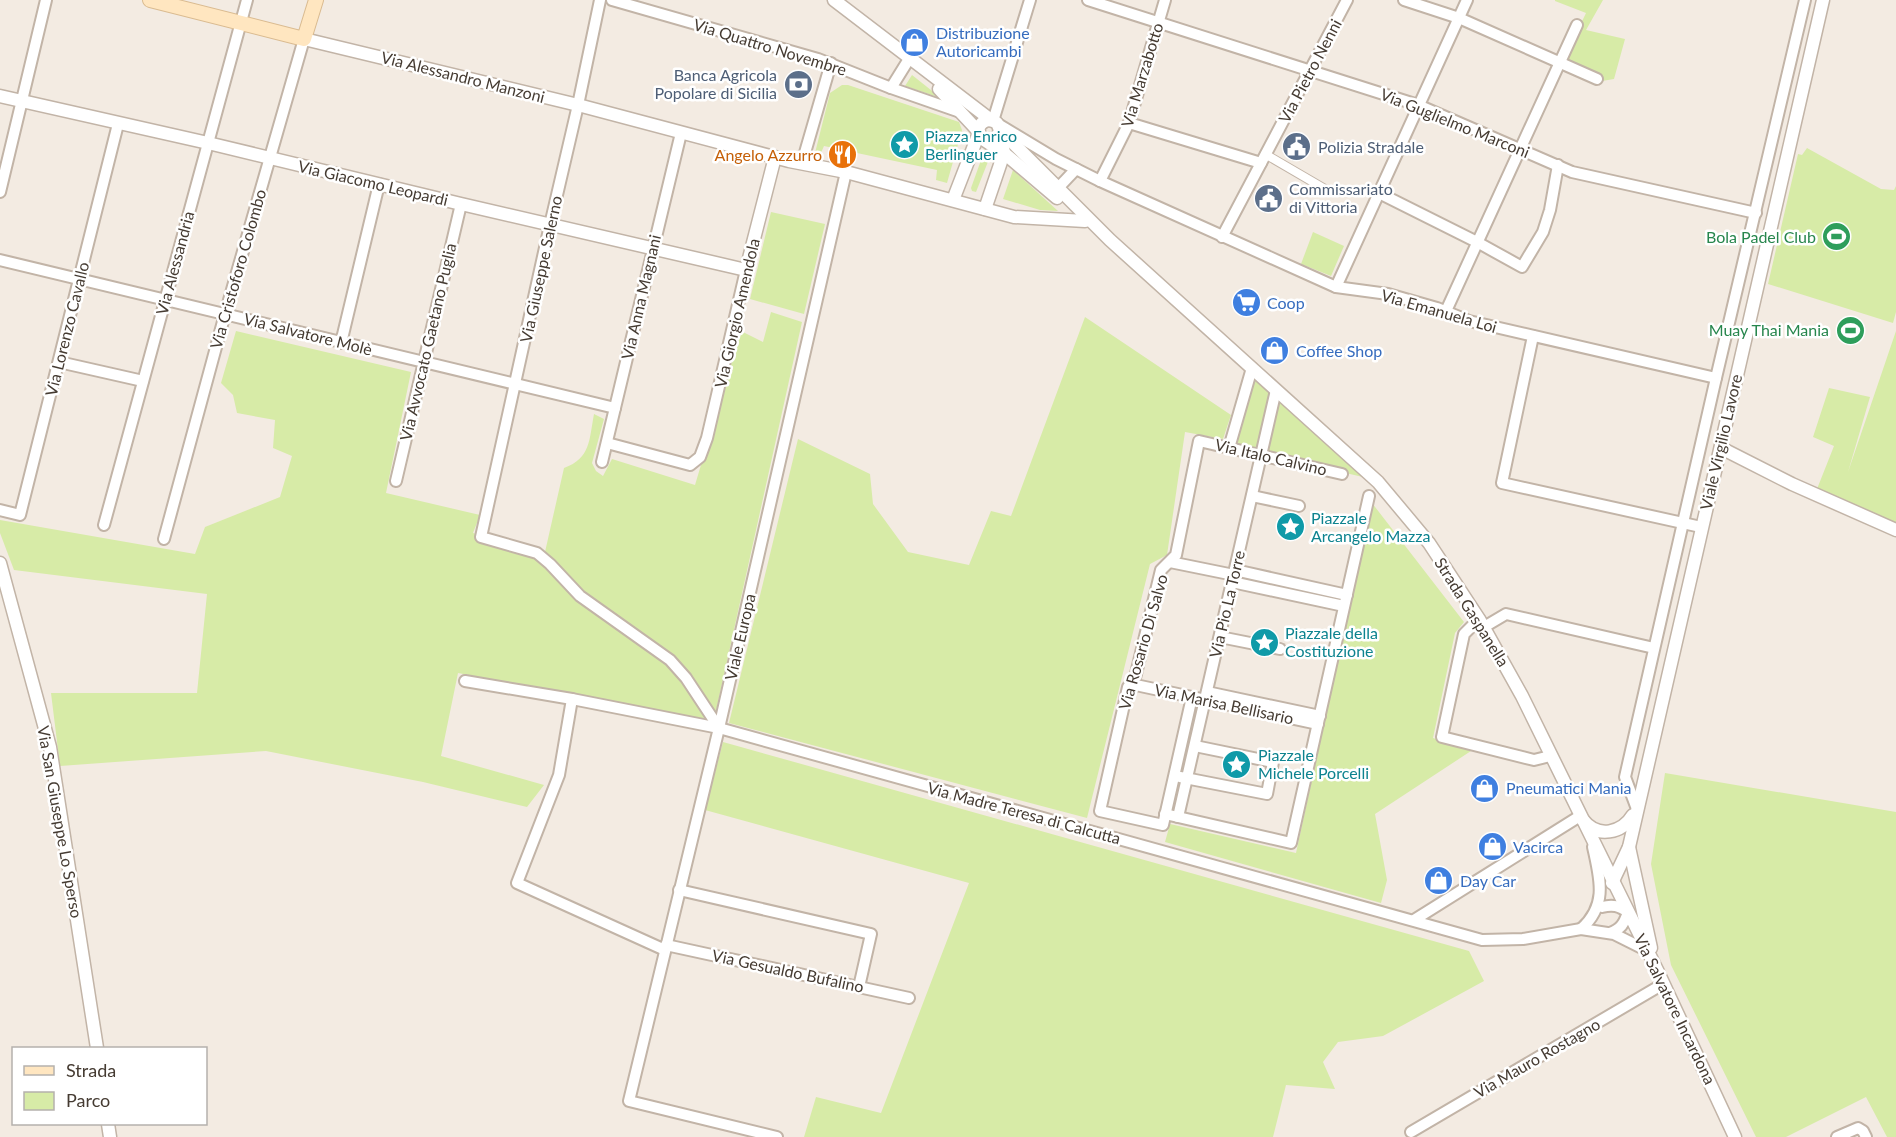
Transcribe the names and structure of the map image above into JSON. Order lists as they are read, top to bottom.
{
  "streets": {
    "main road": ["Via Alessandro Manzoni", "Via Cristoforo Colombo"],
    "street": [
      "Via Quattro Novembre",
      "Via Pietro Nenni",
      "Via Marzabotto",
      "Via Guglielmo Marconi",
      "Via Giacomo Leopardi",
      "Via Alessandria",
      "Via Giuseppe Salerno",
      "Via Anna Magnani",
      "Via Emanuela Loi",
      "Via Giorgio Amendola",
      "Via Lorenzo Cavallo",
      "Via Salvatore Molè",
      "Via Avvocato Gaetano Puglia",
      "Viale Virgilio Lavore",
      "Via Italo Calvino",
      "Via Pio La Torre",
      "Strada Gaspanella",
      "Viale Europa",
      "Via Rosario Di Salvo",
      "Via Marisa Bellisario",
      "Via Madre Teresa di Calcutta",
      "Via San Giuseppe Lo Sperso",
      "Via Gesualdo Bufalino",
      "Via Salvatore Incardona",
      "Via Mauro Rostagno"
    ]
  },
  "crossings": [
    ["Via Pietro Nenni", "Via Guglielmo Marconi"],
    ["Via Pietro Nenni", "Via Emanuela Loi"],
    ["Via Marzabotto", "Via Guglielmo Marconi"],
    ["Via Marzabotto", "Via Emanuela Loi"],
    ["Via Alessandro Manzoni", "Via Alessandria"],
    ["Via Alessandro Manzoni", "Via Cristoforo Colombo"],
    ["Via Alessandro Manzoni", "Via Giuseppe Salerno"],
    ["Via Alessandro Manzoni", "Via Anna Magnani"],
    ["Via Alessandro Manzoni", "Via Giorgio Amendola"],
    ["Via Alessandro Manzoni", "Strada Gaspanella"],
    ["Via Alessandro Manzoni", "Viale Europa"],
    ["Via Giacomo Leopardi", "Via Alessandria"],
    ["Via Giacomo Leopardi", "Via Cristoforo Colombo"],
    ["Via Giacomo Leopardi", "Via Giuseppe Salerno"],
    ["Via Giacomo Leopardi", "Via Anna Magnani"],
    ["Via Giacomo Leopardi", "Via Giorgio Amendola"],
    ["Via Giacomo Leopardi", "Via Lorenzo Cavallo"],
    ["Via Giacomo Leopardi", "Via Avvocato Gaetano Puglia"],
    ["Via Alessandria", "Via Salvatore Molè"],
    ["Via Cristoforo Colombo", "Via Salvatore Molè"],
    ["Via Giuseppe Salerno", "Via Salvatore Molè"],
    ["Via Giuseppe Salerno", "Viale Europa"],
    ["Via Giuseppe Salerno", "Via Madre Teresa di Calcutta"],
    ["Via Anna Magnani", "Via Giorgio Amendola"],
    ["Via Anna Magnani", "Via Salvatore Molè"],
    ["Via Emanuela Loi", "Strada Gaspanella"],
    ["Via Lorenzo Cavallo", "Via Salvatore Molè"],
    ["Via Salvatore Molè", "Via Avvocato Gaetano Puglia"],
    ["Viale Virgilio Lavore", "Strada Gaspanella"],
    ["Viale Virgilio Lavore", "Via Salvatore Incardona"],
    ["Via Italo Calvino", "Via Pio La Torre"],
    ["Via Italo Calvino", "Via Rosario Di Salvo"],
    ["Via Pio La Torre", "Strada Gaspanella"],
    ["Via Pio La Torre", "Via Marisa Bellisario"],
    ["Strada Gaspanella", "Via Salvatore Incardona"],
    ["Viale Europa", "Via Madre Teresa di Calcutta"],
    ["Viale Europa", "Via Gesualdo Bufalino"],
    ["Via Rosario Di Salvo", "Via Marisa Bellisario"],
    ["Via Madre Teresa di Calcutta", "Via Gesualdo Bufalino"],
    ["Via Madre Teresa di Calcutta", "Via Salvatore Incardona"],
    ["Via Salvatore Incardona", "Via Mauro Rostagno"]
  ],
  "places": {
    "shop": [
      "Distribuzione Autoricambi",
      "Coffee Shop",
      "Pneumatici Mania",
      "Vacirca",
      "Day Car"
    ],
    "bank": ["Banca Agricola Popolare di Sicilia"],
    "place": [
      "Piazza Enrico Berlinguer",
      "Piazzale Arcangelo Mazza",
      "Piazzale della Costituzione",
      "Piazzale Michele Porcelli"
    ],
    "public building": ["Polizia Stradale", "Commissariato di Vittoria"],
    "restaurant": ["Angelo Azzurro"],
    "sports": ["Bola Padel Club", "Muay Thai Mania"],
    "supermarket": ["Coop"]
  },
  "legend": ["Strada", "Parco"]
}
